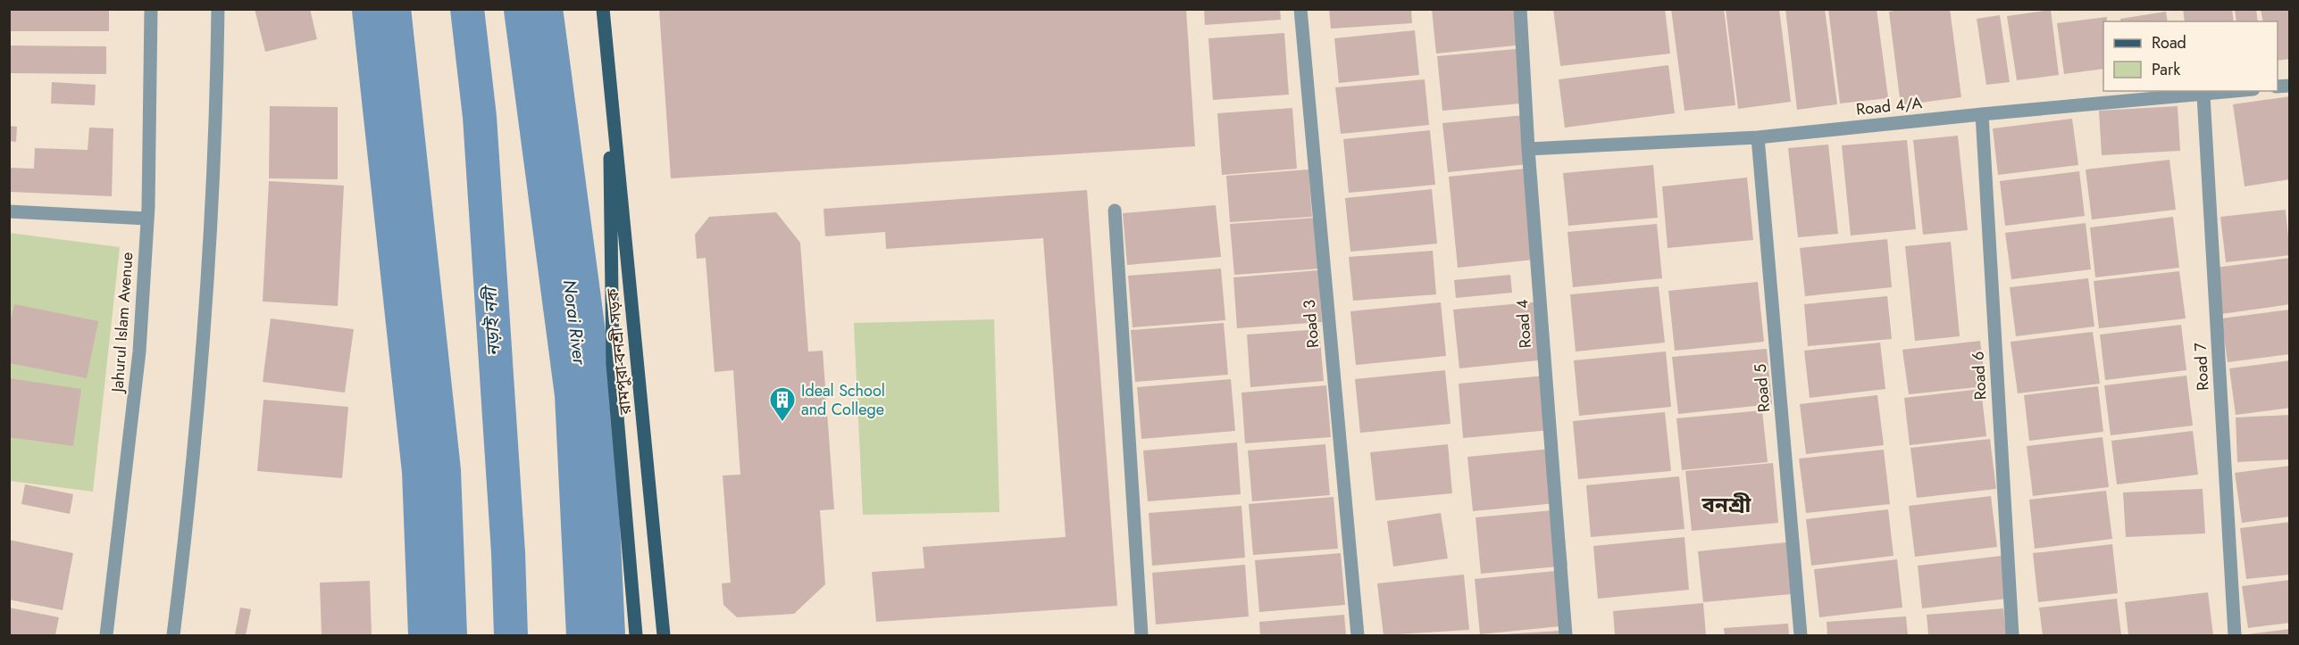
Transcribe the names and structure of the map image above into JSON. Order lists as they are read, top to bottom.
{
  "streets": {
    "main road": ["রামপুরা-বনশ্রী সড়ক"],
    "street": [
      "Road 4/A",
      "Jahurul Islam Avenue",
      "Road 3",
      "Road 4",
      "Road 7",
      "Road 6",
      "Road 5"
    ]
  },
  "crossings": [
    ["Road 4/A", "Road 4"],
    ["Road 4/A", "Road 7"],
    ["Road 4/A", "Road 6"],
    ["Road 4/A", "Road 5"]
  ],
  "districts": ["বনশ্রী"],
  "water": ["নড়াই নদী", "Norai River"],
  "places": {
    "building": ["Ideal School and College"]
  },
  "legend": ["Road", "Park"]
}
